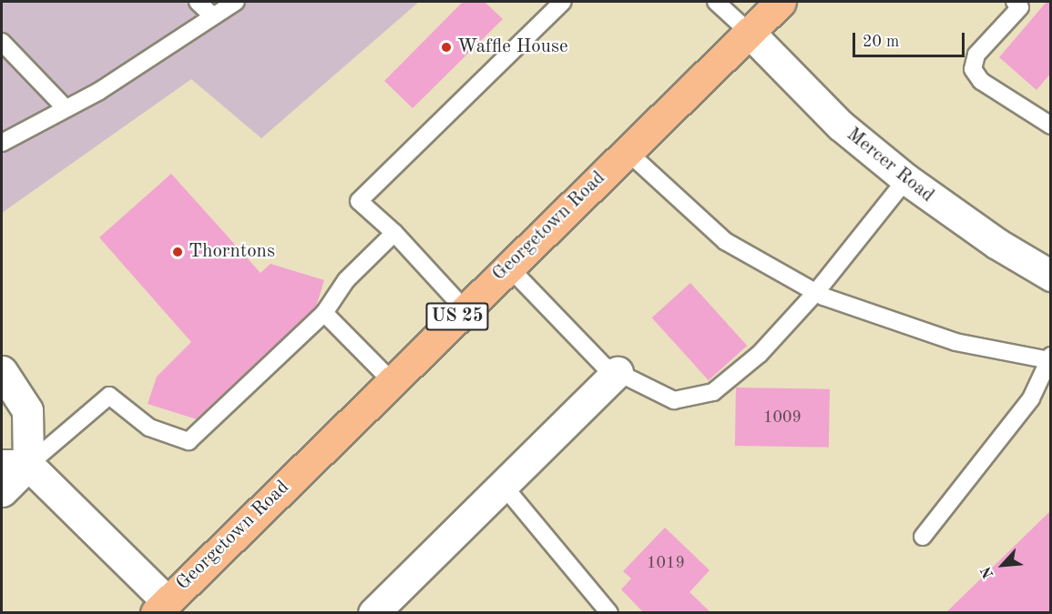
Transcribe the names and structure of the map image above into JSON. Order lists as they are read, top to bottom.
{
  "streets": {
    "main road": ["Georgetown Road", "US 25"],
    "street": ["Mercer Road"]
  },
  "crossings": [
    ["Mercer Road", "Georgetown Road"]
  ],
  "places": ["Waffle House", "Thorntons"],
  "house_numbers": ["1009", "1019"],
  "scale_bar": "20 m",
  "north": "bottom left"
}
